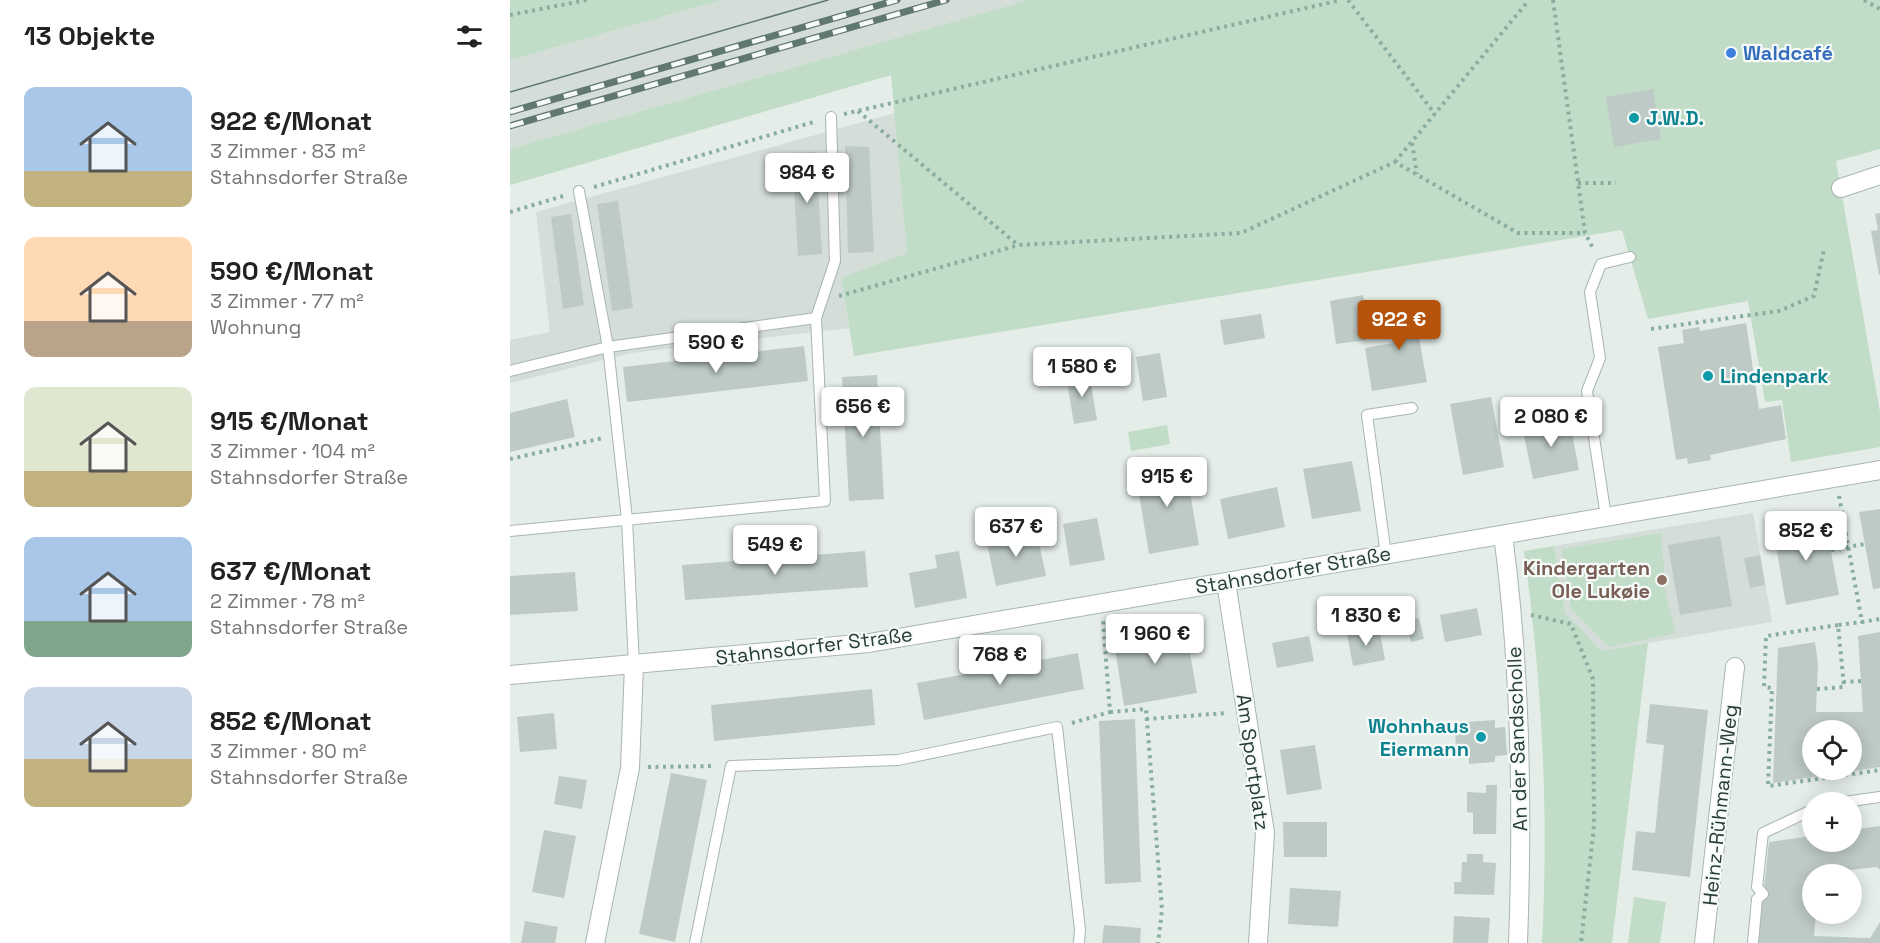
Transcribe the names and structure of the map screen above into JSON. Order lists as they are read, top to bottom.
{
  "streets": {
    "street": [
      "Stahnsdorfer Straße",
      "An der Sandscholle",
      "Am Sportplatz",
      "Heinz-Rühmann-Weg"
    ]
  },
  "crossings": [
    ["Stahnsdorfer Straße", "An der Sandscholle"],
    ["Stahnsdorfer Straße", "Am Sportplatz"]
  ],
  "places": [
    "Waldcafé",
    "J.W.D.",
    "Lindenpark",
    "Kindergarten Ole Lukøie",
    "Wohnhaus Eiermann"
  ],
  "page": {
    "heading": "13 Objekte",
    "list": [
      {
        "name": "922 €/Monat",
        "note": "3 Zimmer · 83 m² · Stahnsdorfer Straße"
      },
      {
        "name": "590 €/Monat",
        "note": "3 Zimmer · 77 m² · Wohnung"
      },
      {
        "name": "915 €/Monat",
        "note": "3 Zimmer · 104 m² · Stahnsdorfer Straße"
      },
      {
        "name": "637 €/Monat",
        "note": "2 Zimmer · 78 m² · Stahnsdorfer Straße"
      },
      {
        "name": "852 €/Monat",
        "note": "3 Zimmer · 80 m² · Stahnsdorfer Straße"
      }
    ],
    "price": [
      "984 €",
      "922 €",
      "590 €",
      "1 580 €",
      "656 €",
      "2 080 €",
      "915 €",
      "637 €",
      "852 €",
      "549 €",
      "1 830 €",
      "1 960 €",
      "768 €"
    ],
    "map_buttons": ["+", "−"]
  }
}
